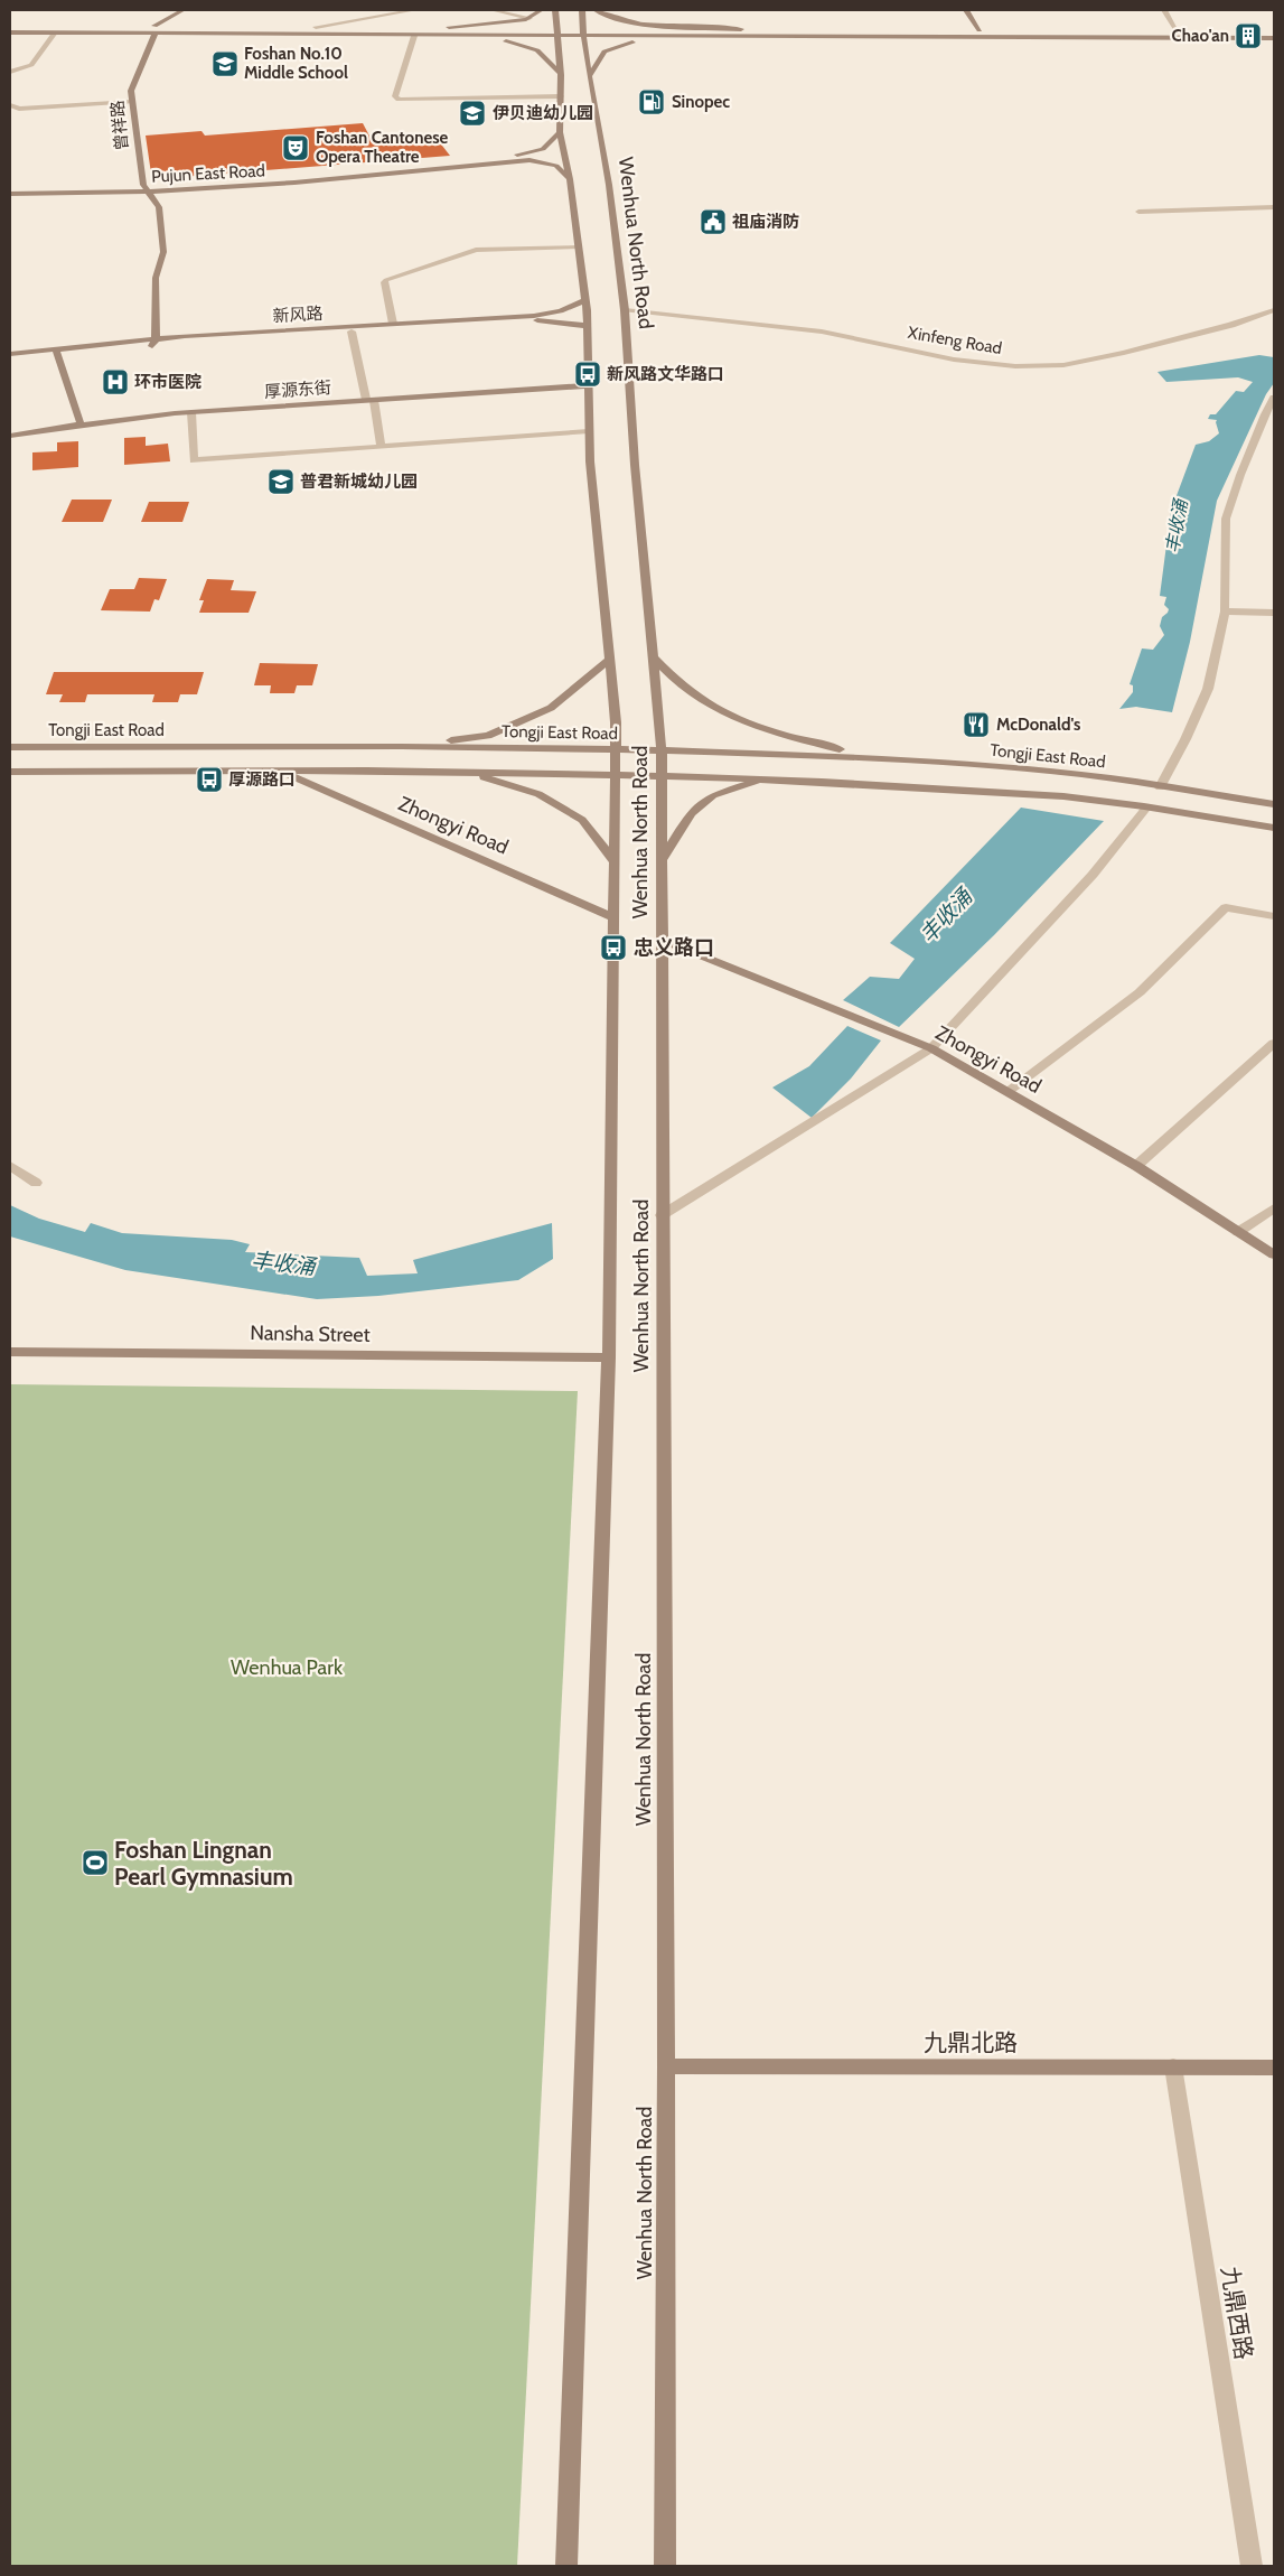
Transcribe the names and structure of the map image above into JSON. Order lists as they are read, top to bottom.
{
  "streets": {
    "main road": [
      "曾祥路",
      "Pujun East Road",
      "Wenhua North Road",
      "新风路",
      "厚源东街",
      "Tongji East Road",
      "Zhongyi Road",
      "Nansha Street",
      "九鼎北路"
    ],
    "street": ["Xinfeng Road", "九鼎西路"]
  },
  "crossings": [
    ["曾祥路", "Pujun East Road"],
    ["曾祥路", "新风路"],
    ["Pujun East Road", "Wenhua North Road"],
    ["Wenhua North Road", "新风路"],
    ["Wenhua North Road", "Xinfeng Road"],
    ["Wenhua North Road", "厚源东街"],
    ["Wenhua North Road", "Tongji East Road"],
    ["Wenhua North Road", "Zhongyi Road"],
    ["Wenhua North Road", "Nansha Street"],
    ["Wenhua North Road", "九鼎北路"],
    ["Tongji East Road", "Zhongyi Road"],
    ["九鼎北路", "九鼎西路"]
  ],
  "water": ["丰收涌"],
  "parks": ["Wenhua Park"],
  "places": {
    "building": ["Chao'an"],
    "school or university": ["Foshan No.10 Middle School", "伊贝迪幼儿园", "普君新城幼儿园"],
    "fuel station": ["Sinopec"],
    "theatre": ["Foshan Cantonese Opera Theatre"],
    "public building": ["祖庙消防"],
    "bus stop": ["新风路文华路口", "厚源路口", "忠义路口"],
    "hospital": ["环市医院"],
    "restaurant": ["McDonald's"],
    "sports": ["Foshan Lingnan Pearl Gymnasium"]
  }
}
